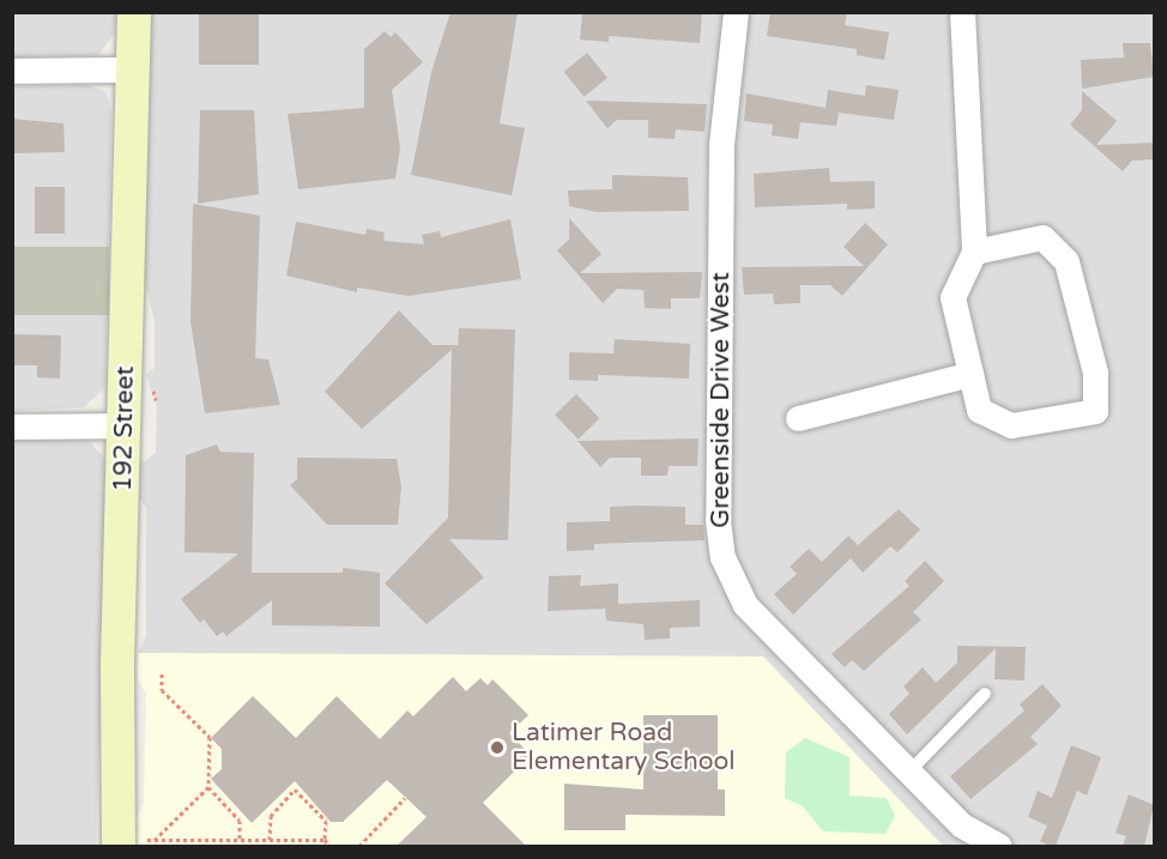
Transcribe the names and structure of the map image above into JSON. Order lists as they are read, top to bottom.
{
  "streets": {
    "main road": ["192 Street"],
    "street": ["Greenside Drive West"]
  },
  "places": ["Latimer Road Elementary School"]
}
